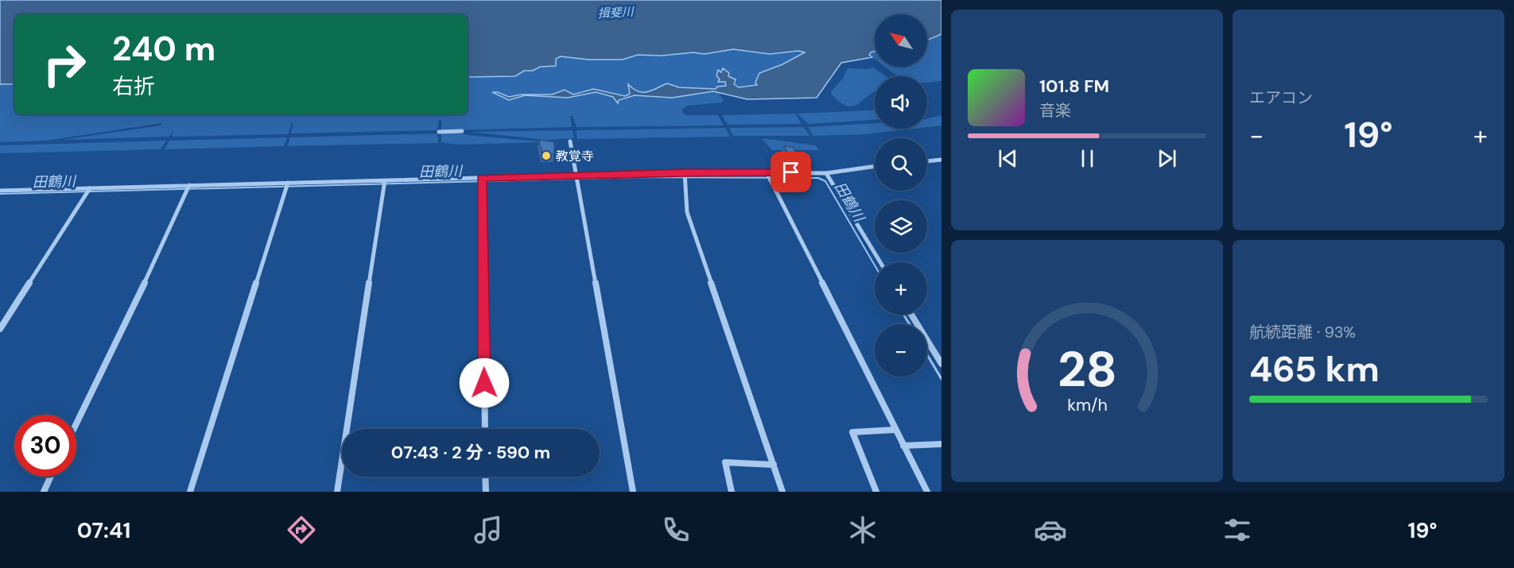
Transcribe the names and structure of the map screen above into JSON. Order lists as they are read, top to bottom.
{
  "water": ["揖斐川", "田鶴川"],
  "places": ["教覚寺"],
  "north": "top left",
  "page": {
    "tile": [
      "エアコン",
      ["航続距離 · 93%", "465 km"]
    ],
    "map_buttons": ["+", "−"],
    "turn": ["240 m", "右折"],
    "song": ["101.8 FM", "音楽"],
    "heat": ["−", "19°", "+"],
    "limit": "30",
    "trip": "07:43 · 2 分 · 590 m",
    "tabs": ["07:41", "19°"],
    "gauge": ["28", "km/h"]
  }
}
